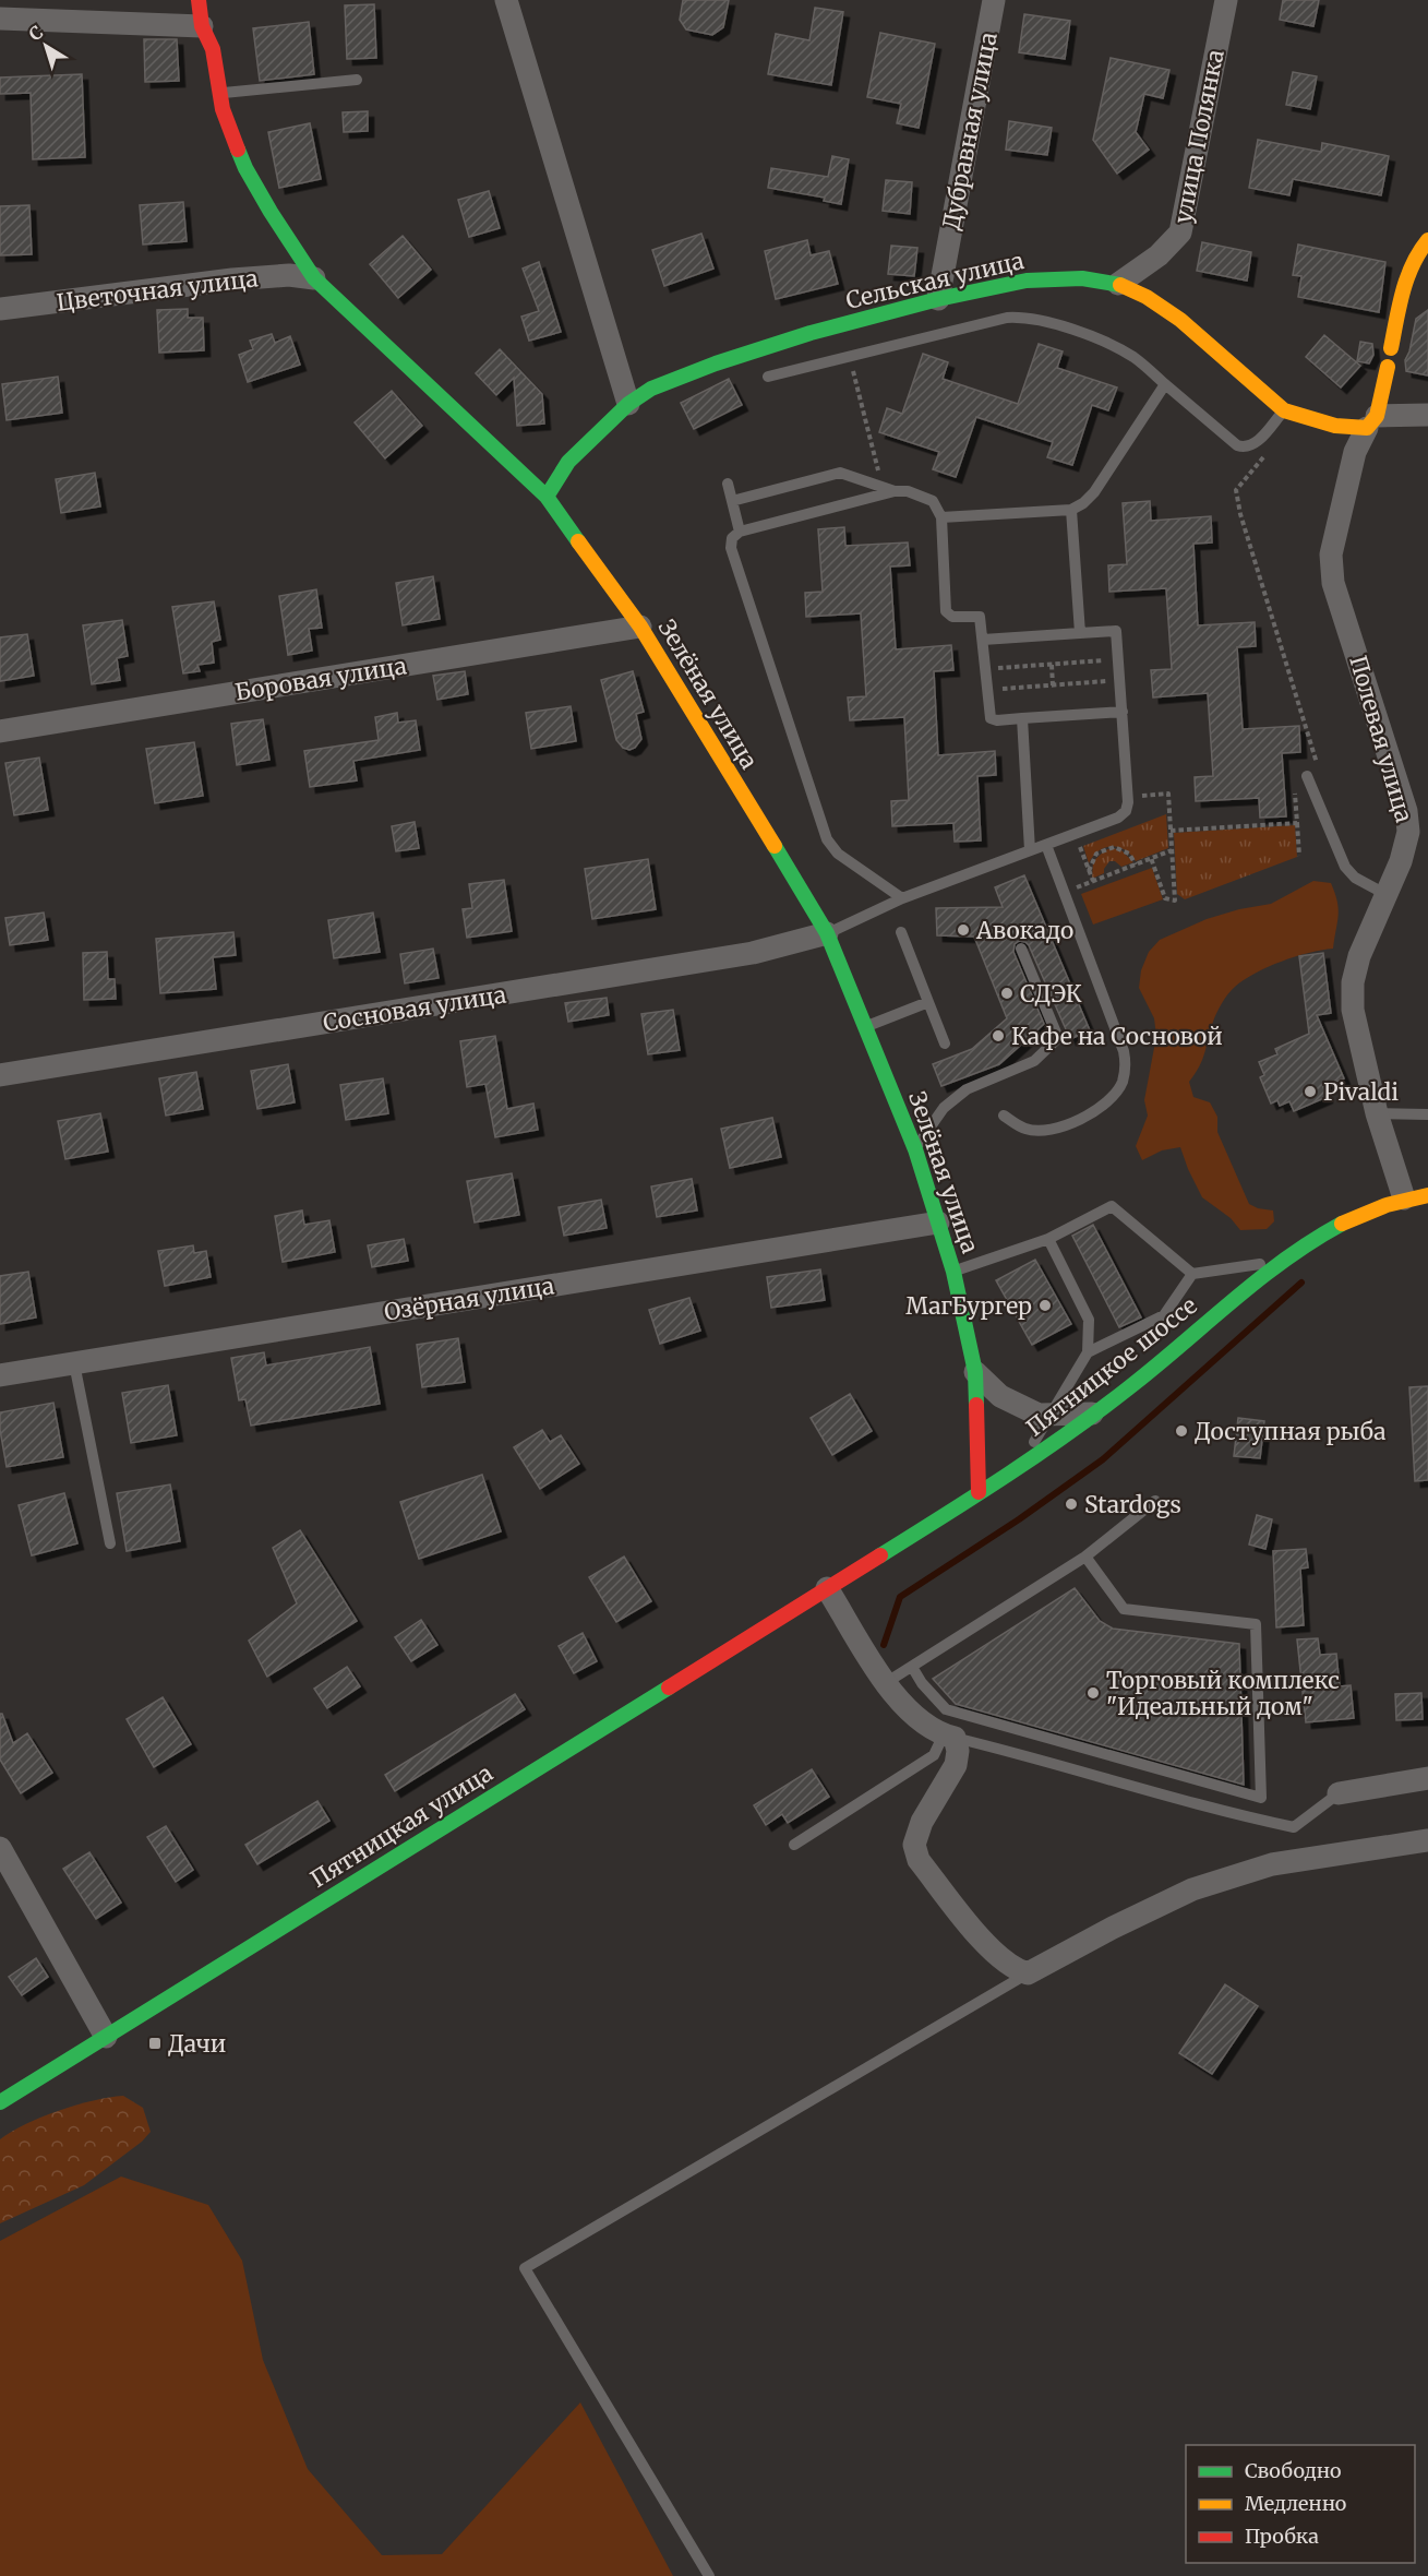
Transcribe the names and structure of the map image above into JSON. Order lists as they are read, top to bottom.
{
  "streets": {
    "street": [
      "Дубравная улица",
      "улица Полянка",
      "Сельская улица",
      "Цветочная улица",
      "Боровая улица",
      "Зелёная улица",
      "Полевая улица",
      "Сосновая улица",
      "Озёрная улица",
      "Пятницкое шоссе",
      "Пятницкая улица"
    ]
  },
  "crossings": [
    ["Дубравная улица", "Сельская улица"],
    ["улица Полянка", "Сельская улица"],
    ["Сельская улица", "Зелёная улица"],
    ["Сельская улица", "Полевая улица"],
    ["Цветочная улица", "Зелёная улица"],
    ["Боровая улица", "Зелёная улица"],
    ["Зелёная улица", "Сосновая улица"],
    ["Зелёная улица", "Озёрная улица"],
    ["Зелёная улица", "Пятницкое шоссе"],
    ["Полевая улица", "Пятницкое шоссе"],
    ["Пятницкое шоссе", "Пятницкая улица"]
  ],
  "places": {
    "other": [
      "Авокадо",
      "СДЭК",
      "Кафе на Сосновой",
      "Pivaldi",
      "МагБургер",
      "Доступная рыба",
      "Stardogs",
      "Торговый комплекс \"Идеальный дом\""
    ],
    "transit": ["Дачи"]
  },
  "legend": ["Свободно", "Медленно", "Пробка"],
  "north": "top left"
}
